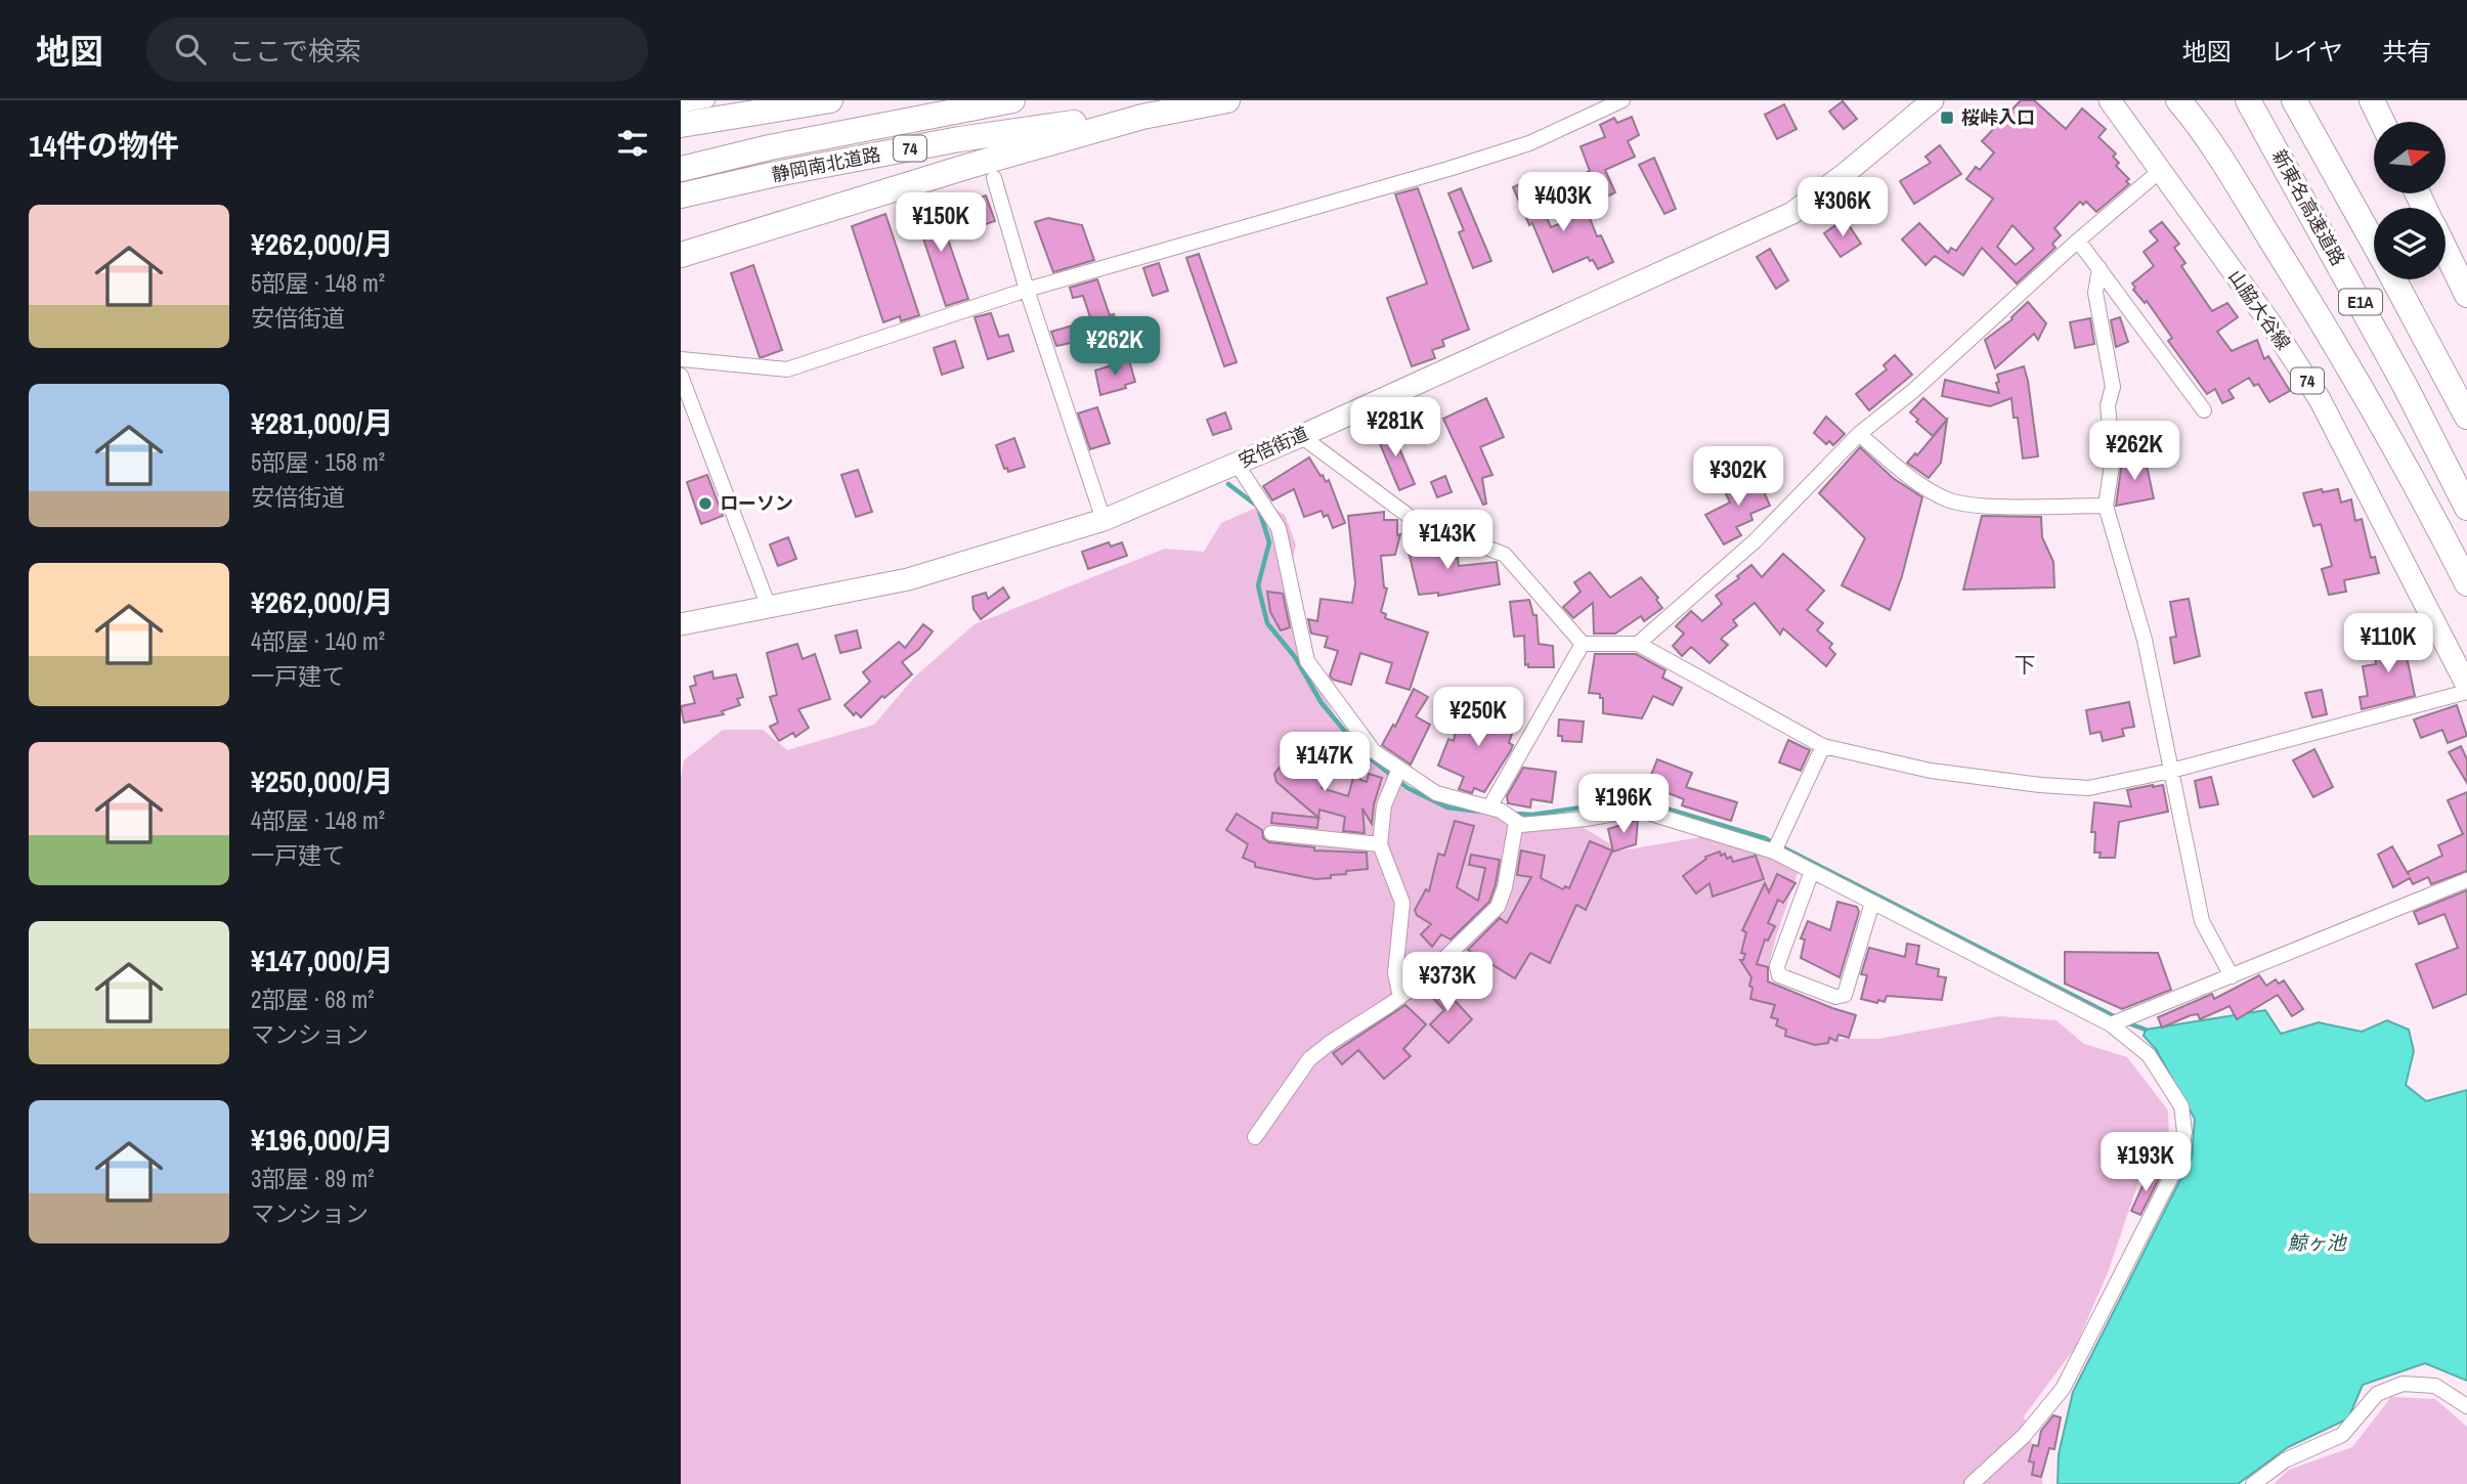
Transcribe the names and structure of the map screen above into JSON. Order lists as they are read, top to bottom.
{
  "streets": {
    "highway": [
      "74",
      "静岡南北道路",
      "新東名高速道路",
      "E1A"
    ],
    "main road": ["山脇大谷線", "安倍街道"]
  },
  "districts": ["下"],
  "water": ["鯨ヶ池"],
  "places": {
    "transit": ["桜峠入口"],
    "other": ["ローソン"]
  },
  "north": "right",
  "page": {
    "header": "地図",
    "search": "ここで検索",
    "nav": ["地図", "レイヤ", "共有"],
    "heading": "14件の物件",
    "price": [
      "¥403K",
      "¥306K",
      "¥150K",
      "¥262K",
      "¥281K",
      "¥262K",
      "¥302K",
      "¥143K",
      "¥110K",
      "¥250K",
      "¥147K",
      "¥196K",
      "¥373K",
      "¥193K"
    ],
    "list": [
      {
        "name": "¥262,000/月",
        "note": "5部屋 · 148 m² · 安倍街道"
      },
      {
        "name": "¥281,000/月",
        "note": "5部屋 · 158 m² · 安倍街道"
      },
      {
        "name": "¥262,000/月",
        "note": "4部屋 · 140 m² · 一戸建て"
      },
      {
        "name": "¥250,000/月",
        "note": "4部屋 · 148 m² · 一戸建て"
      },
      {
        "name": "¥147,000/月",
        "note": "2部屋 · 68 m² · マンション"
      },
      {
        "name": "¥196,000/月",
        "note": "3部屋 · 89 m² · マンション"
      }
    ]
  }
}
